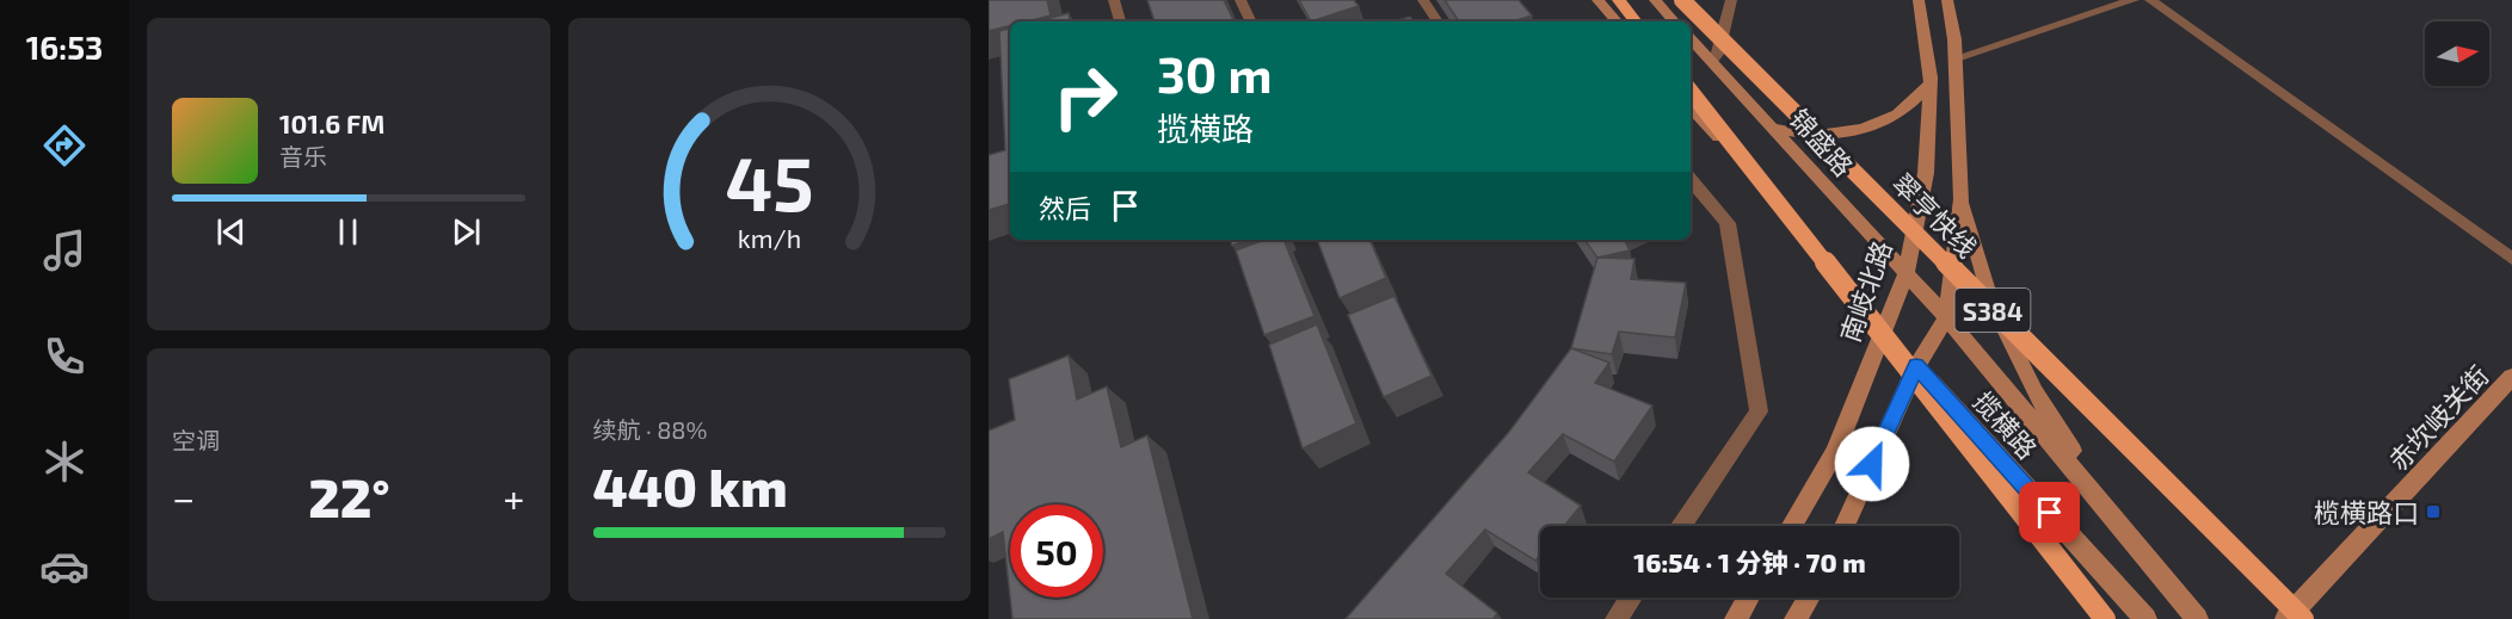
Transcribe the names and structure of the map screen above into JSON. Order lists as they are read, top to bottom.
{
  "streets": {
    "highway": ["翠亨快线", "S384"],
    "main road": [
      "锦盛路",
      "南岐北路",
      "赤坎岐关街",
      "揽横路"
    ]
  },
  "crossings": [
    ["锦盛路", "南岐北路"],
    ["南岐北路", "揽横路"]
  ],
  "places": {
    "transit": ["榄横路口"]
  },
  "north": "right",
  "page": {
    "tabs": "16:53",
    "turn": ["30 m", "揽横路"],
    "song": ["101.6 FM", "音乐"],
    "then": "然后",
    "tile": [
      "空调",
      ["续航 · 88%", "440 km"]
    ],
    "heat": ["−", "22°", "+"],
    "limit": "50",
    "trip": "16:54 · 1 分钟 · 70 m",
    "gauge": ["45", "km/h"]
  }
}
